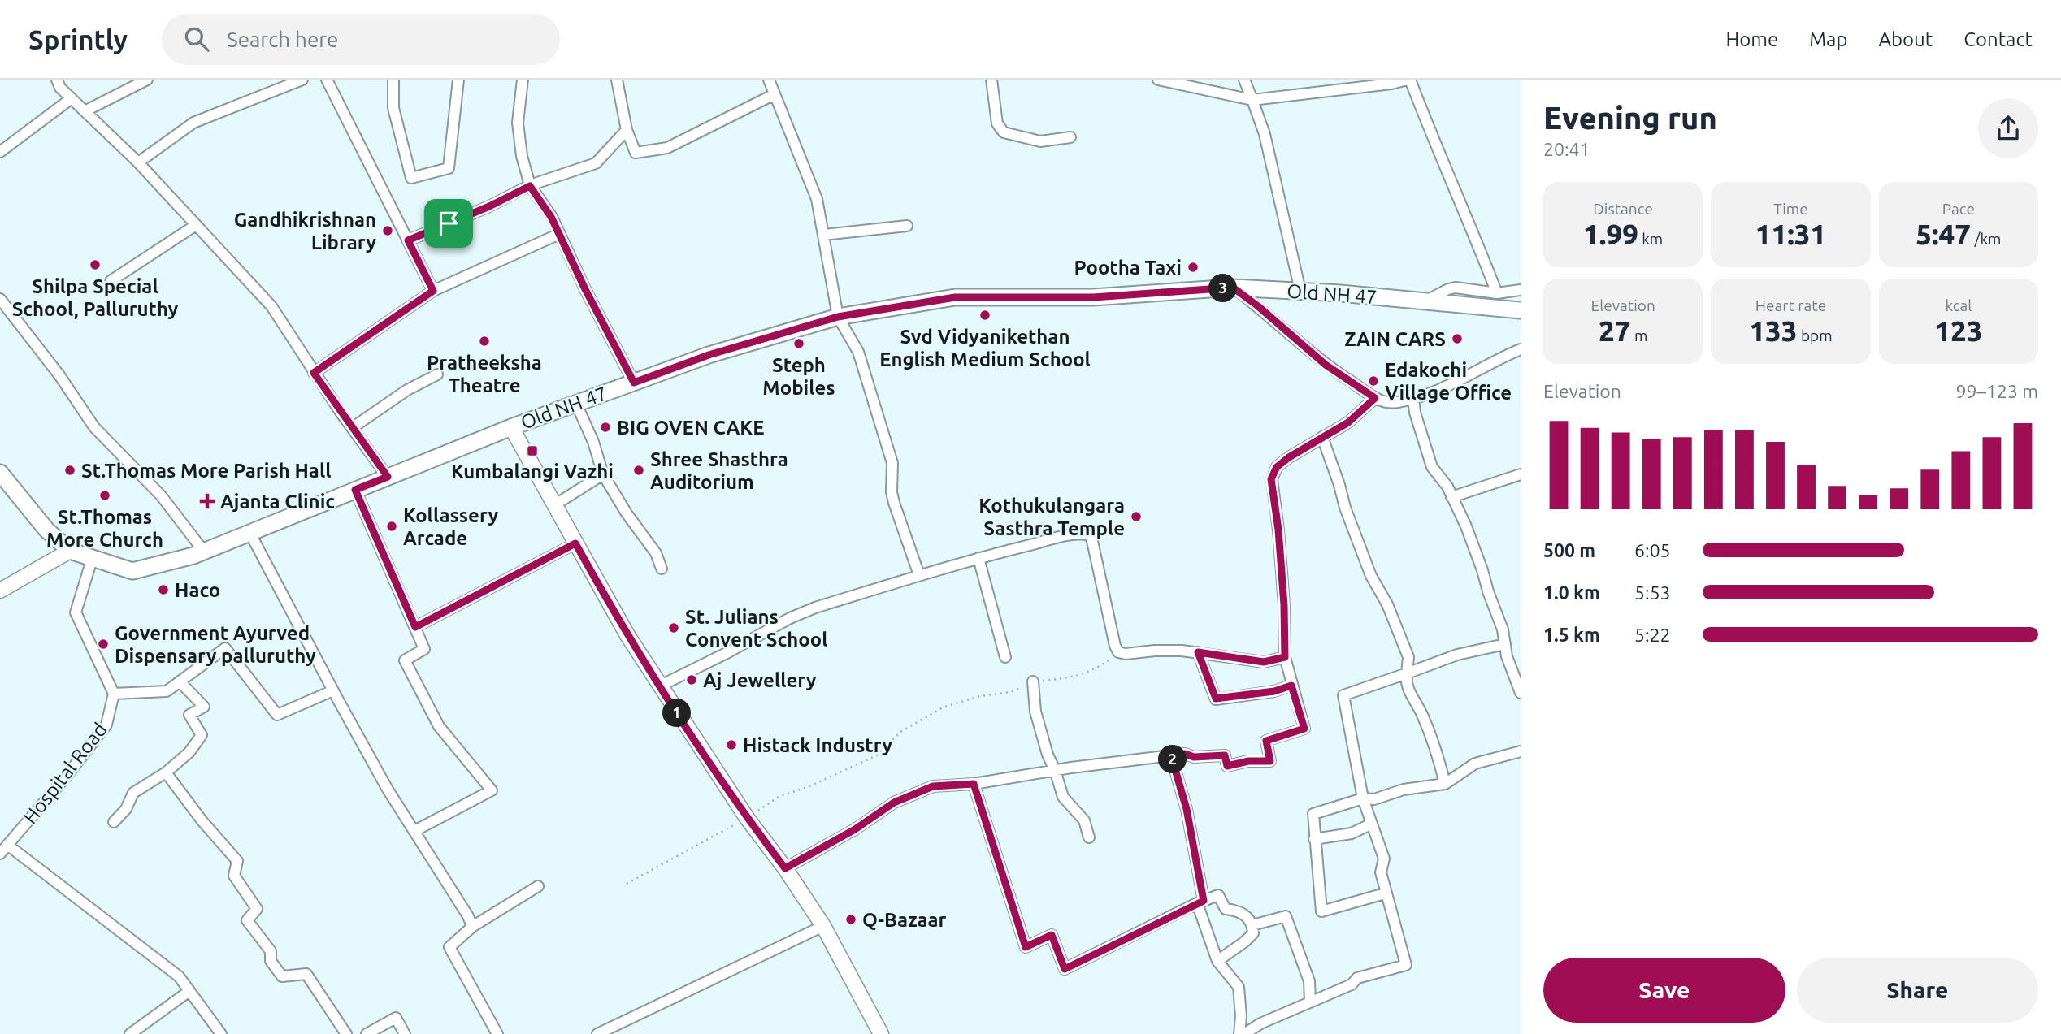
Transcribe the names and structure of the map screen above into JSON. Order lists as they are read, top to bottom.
{
  "streets": {
    "main road": ["Old NH 47"],
    "street": ["Hospital Road"]
  },
  "places": {
    "other": [
      "Gandhikrishnan Library",
      "Shilpa Special School, Palluruthy",
      "Pootha Taxi",
      "Svd Vidyanikethan English Medium School",
      "ZAIN CARS",
      "Pratheeksha Theatre",
      "Steph Mobiles",
      "Edakochi Village Office",
      "BIG OVEN CAKE",
      "St.Thomas More Parish Hall",
      "Shree Shasthra Auditorium",
      "St.Thomas More Church",
      "Kothukulangara Sasthra Temple",
      "Kollassery Arcade",
      "Haco",
      "St. Julians Convent School",
      "Government Ayurved Dispensary palluruthy",
      "Aj Jewellery",
      "Histack Industry",
      "Q-Bazaar"
    ],
    "transit": ["Kumbalangi Vazhi"],
    "health": ["Ajanta Clinic"]
  },
  "page": {
    "header": "Sprintly",
    "search": "Search here",
    "nav": [
      "Home",
      "Map",
      "About",
      "Contact"
    ],
    "heading": ["Evening run", "20:41"],
    "stats": [
      ["Distance", "1.99 km"],
      ["Time", "11:31"],
      ["Pace", "5:47 /km"],
      ["Elevation", "27 m"],
      ["Heart rate", "133 bpm"],
      ["kcal", "123"]
    ],
    "pins": ["3", "1", "2"],
    "chart": ["Elevation", "99–123 m"],
    "list": [
      {
        "name": "500 m",
        "note": "6:05"
      },
      {
        "name": "1.0 km",
        "note": "5:53"
      },
      {
        "name": "1.5 km",
        "note": "5:22"
      }
    ],
    "buttons": ["Save", "Share"]
  }
}
